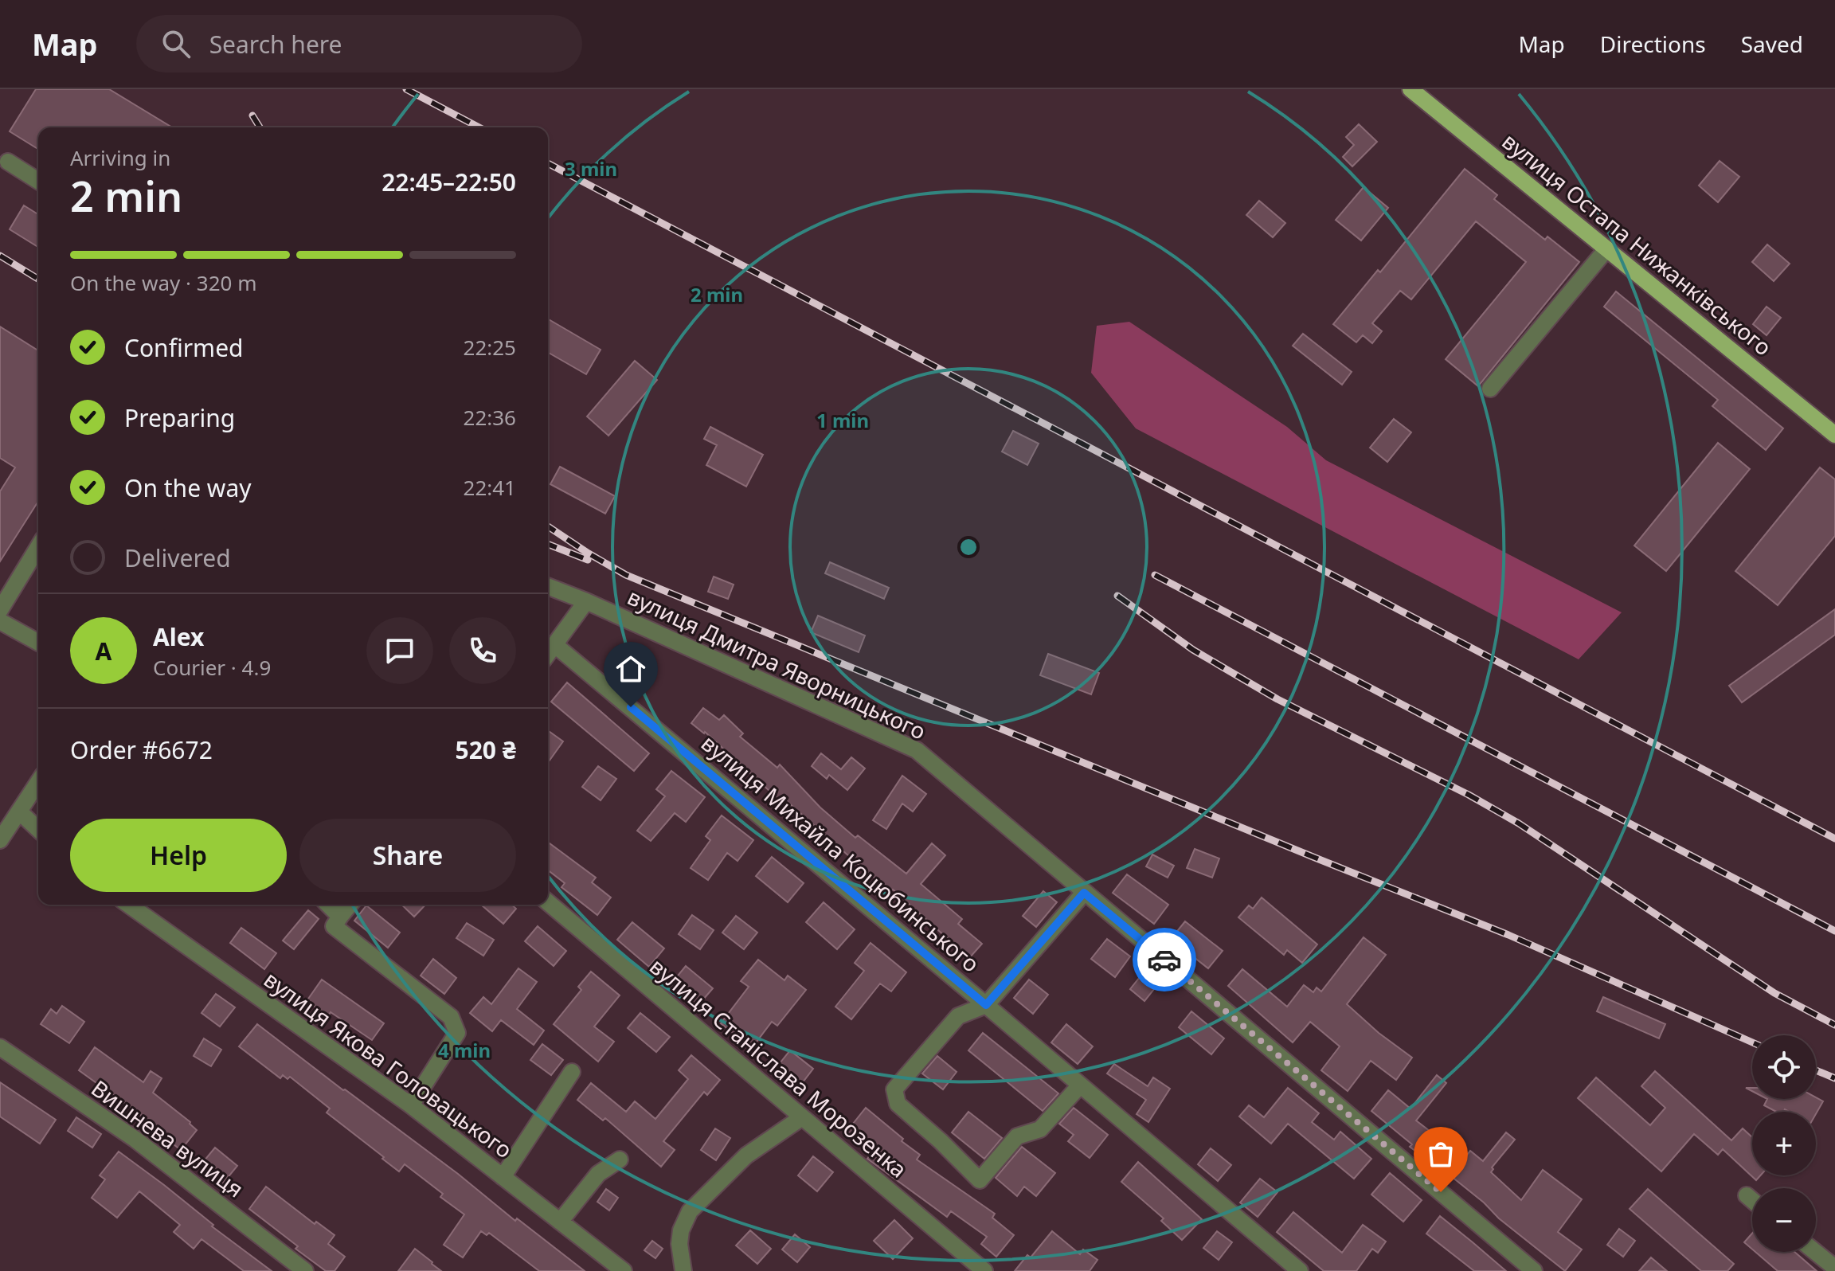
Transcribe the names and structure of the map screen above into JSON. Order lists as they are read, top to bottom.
{
  "streets": {
    "main road": ["вулиця Остапа Нижанківського"],
    "street": [
      "вулиця Дмитра Яворницького",
      "вулиця Михайла Коцюбинського",
      "вулиця Якова Головацького",
      "вулиця Станіслава Морозенка",
      "Вишнева вулиця"
    ]
  },
  "page": {
    "header": "Map",
    "search": "Search here",
    "nav": ["Map", "Directions", "Saved"],
    "heading": ["2 min", "Arriving in", "22:45–22:50"],
    "panel": [
      "Alex",
      "Courier · 4.9",
      "Order #6672",
      "520 ₴"
    ],
    "bar": "On the way · 320 m",
    "list": [
      ["Confirmed", "22:25"],
      ["Preparing", "22:36"],
      ["On the way", "22:41"],
      "Delivered"
    ],
    "round": "A",
    "buttons": ["Help", "Share"],
    "map_buttons": ["+", "−"]
  },
  "rings": [
    "3 min",
    "2 min",
    "1 min",
    "4 min"
  ]
}
